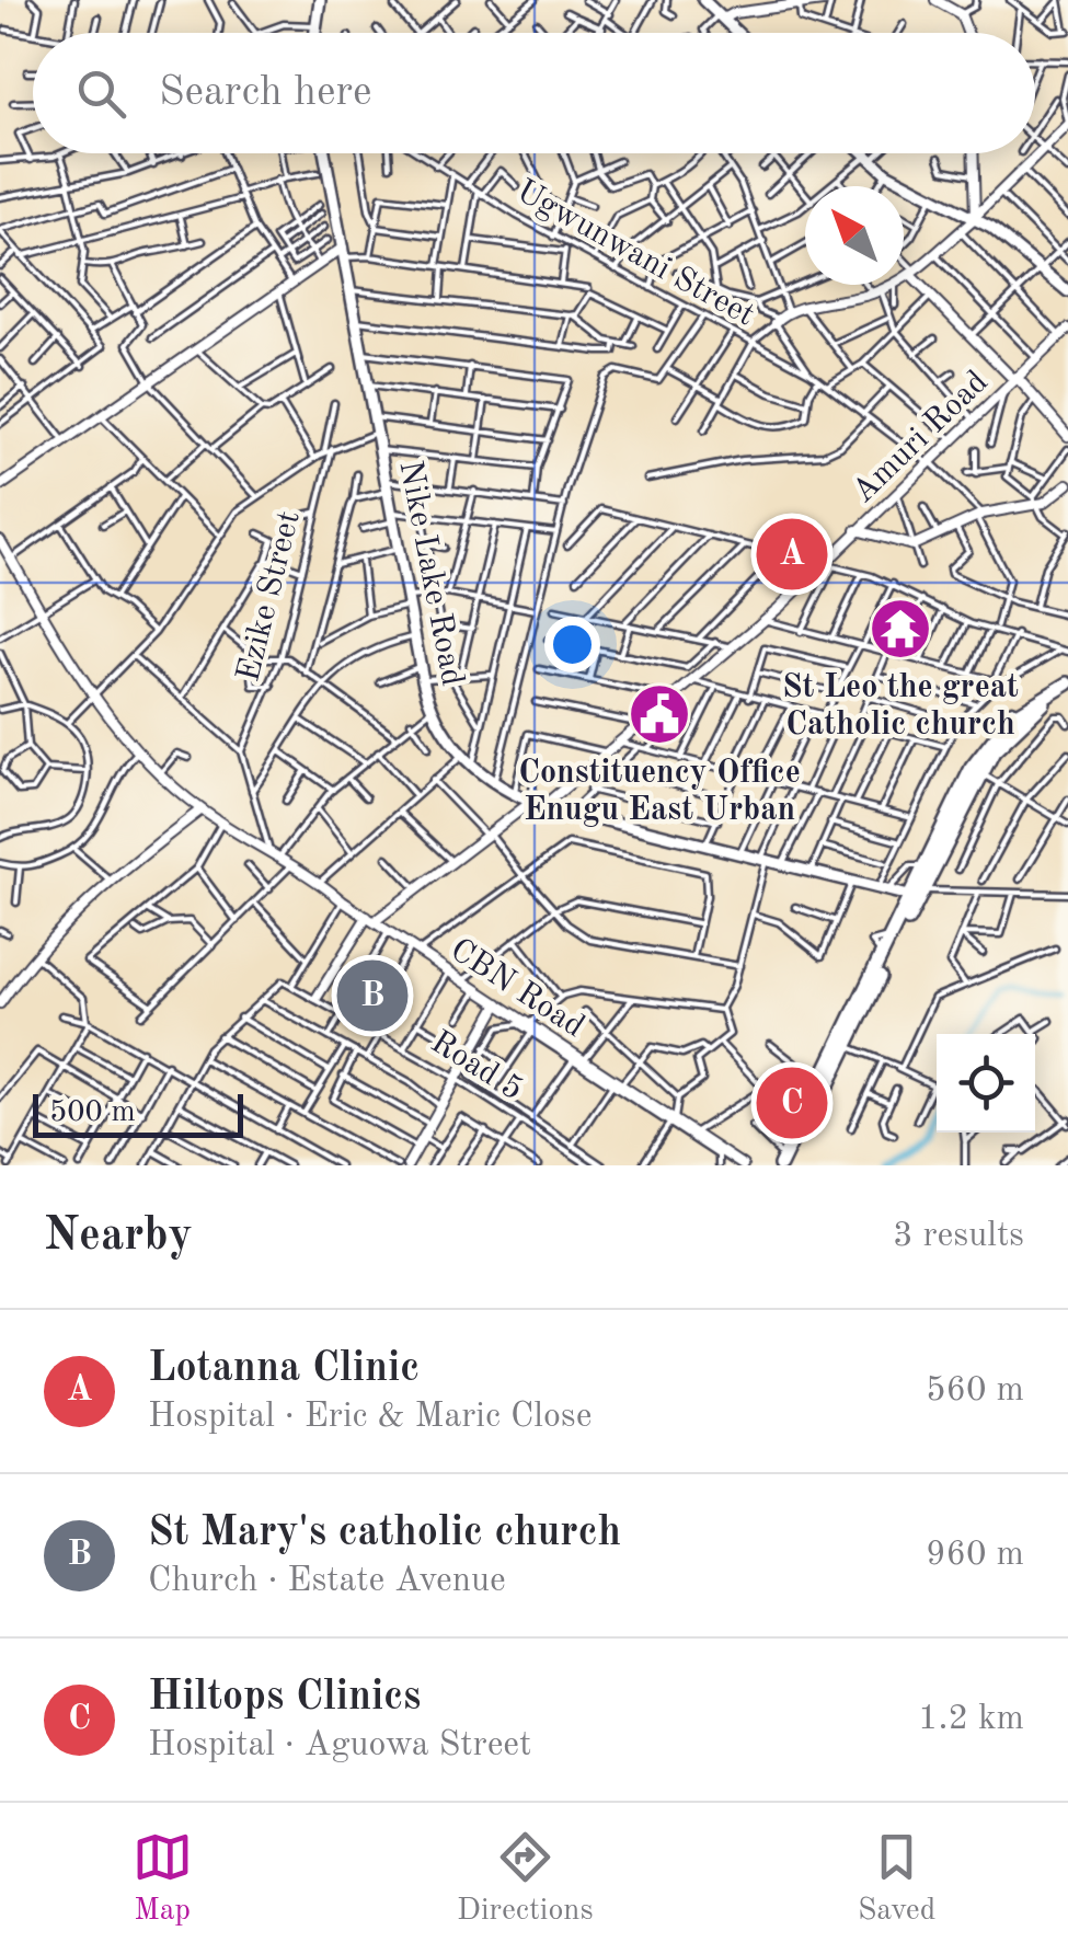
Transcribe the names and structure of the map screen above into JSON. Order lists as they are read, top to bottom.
{
  "streets": {
    "main road": ["Amuri Road", "Nike Lake Road", "CBN Road"],
    "street": ["Ugwunwani Street", "Ezike Street", "Road 5"]
  },
  "crossings": [
    ["Amuri Road", "Nike Lake Road"],
    ["Amuri Road", "CBN Road"]
  ],
  "places": {
    "temple": ["St Leo the great Catholic church"],
    "public building": ["Constituency Office Enugu East Urban"]
  },
  "scale_bar": "500 m",
  "north": "top left",
  "page": {
    "search": "Search here",
    "pins": ["A", "B", "C"],
    "scale": "500 m",
    "heading": ["Nearby", "3 results"],
    "list": [
      {
        "mark": "A",
        "name": "Lotanna Clinic",
        "note": "Hospital · Eric & Maric Close",
        "value": "560 m"
      },
      {
        "mark": "B",
        "name": "St Mary's catholic church",
        "note": "Church · Estate Avenue",
        "value": "960 m"
      },
      {
        "mark": "C",
        "name": "Hiltops Clinics",
        "note": "Hospital · Aguowa Street",
        "value": "1.2 km"
      }
    ],
    "nav": ["Map", "Directions", "Saved"]
  }
}
